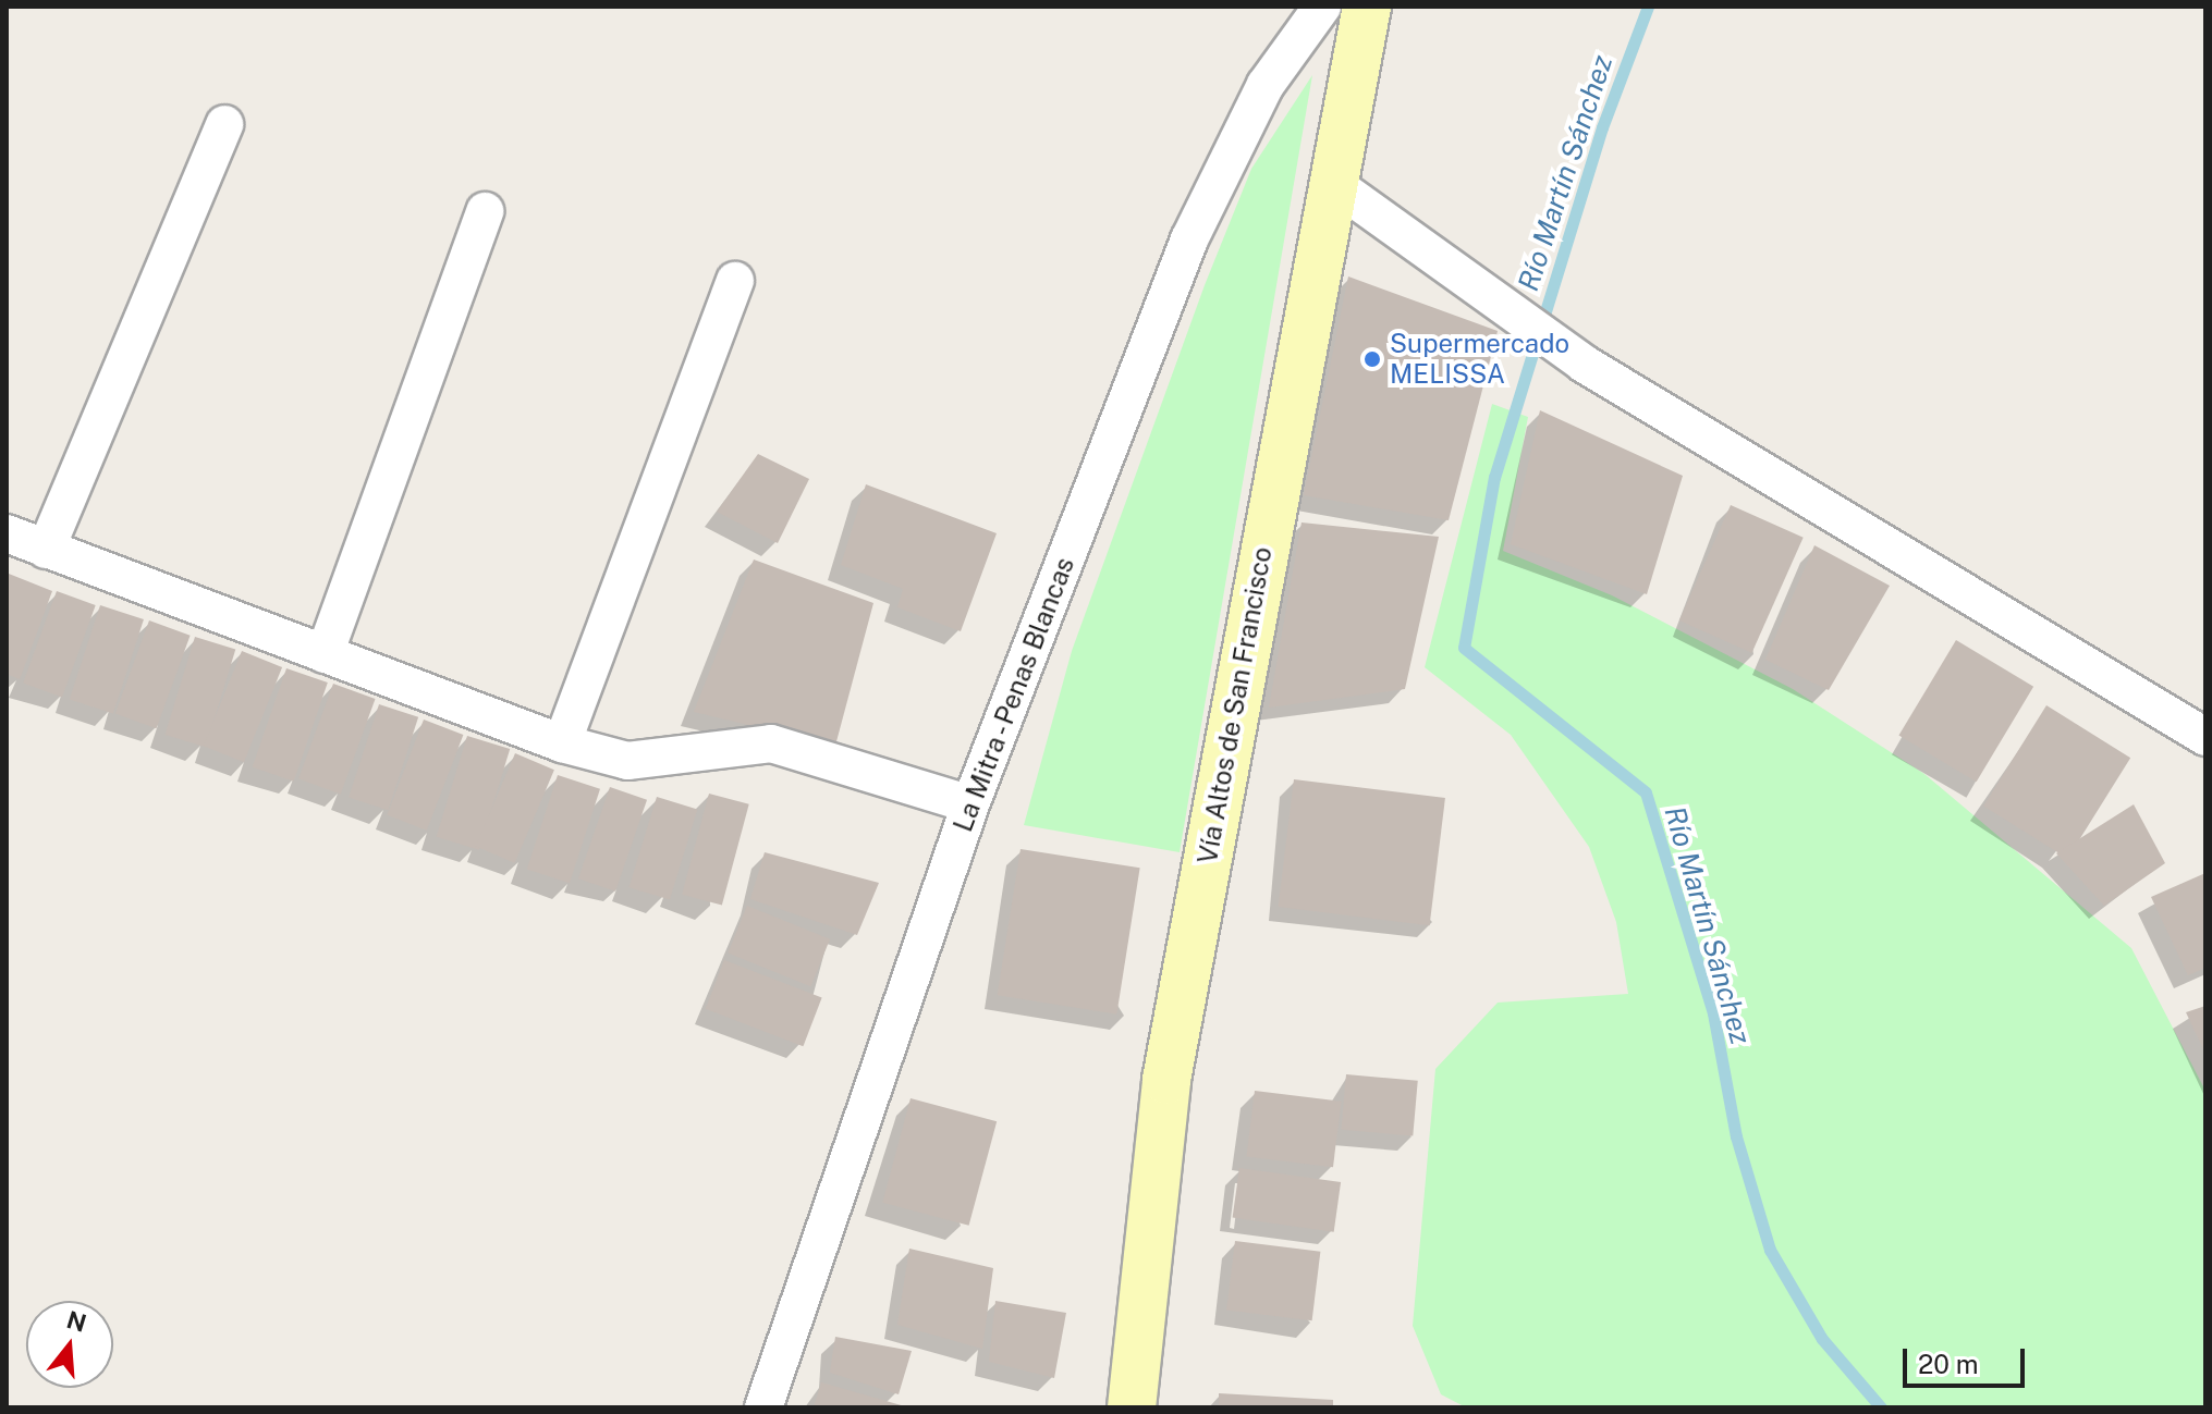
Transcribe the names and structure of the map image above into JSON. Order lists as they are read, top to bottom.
{
  "streets": {
    "street": ["La Mitra - Penas Blancas", "Vía Altos de San Francisco"]
  },
  "water": ["Río Martín Sánchez"],
  "places": ["Supermercado MELISSA"],
  "scale_bar": "20 m",
  "north": "top"
}
